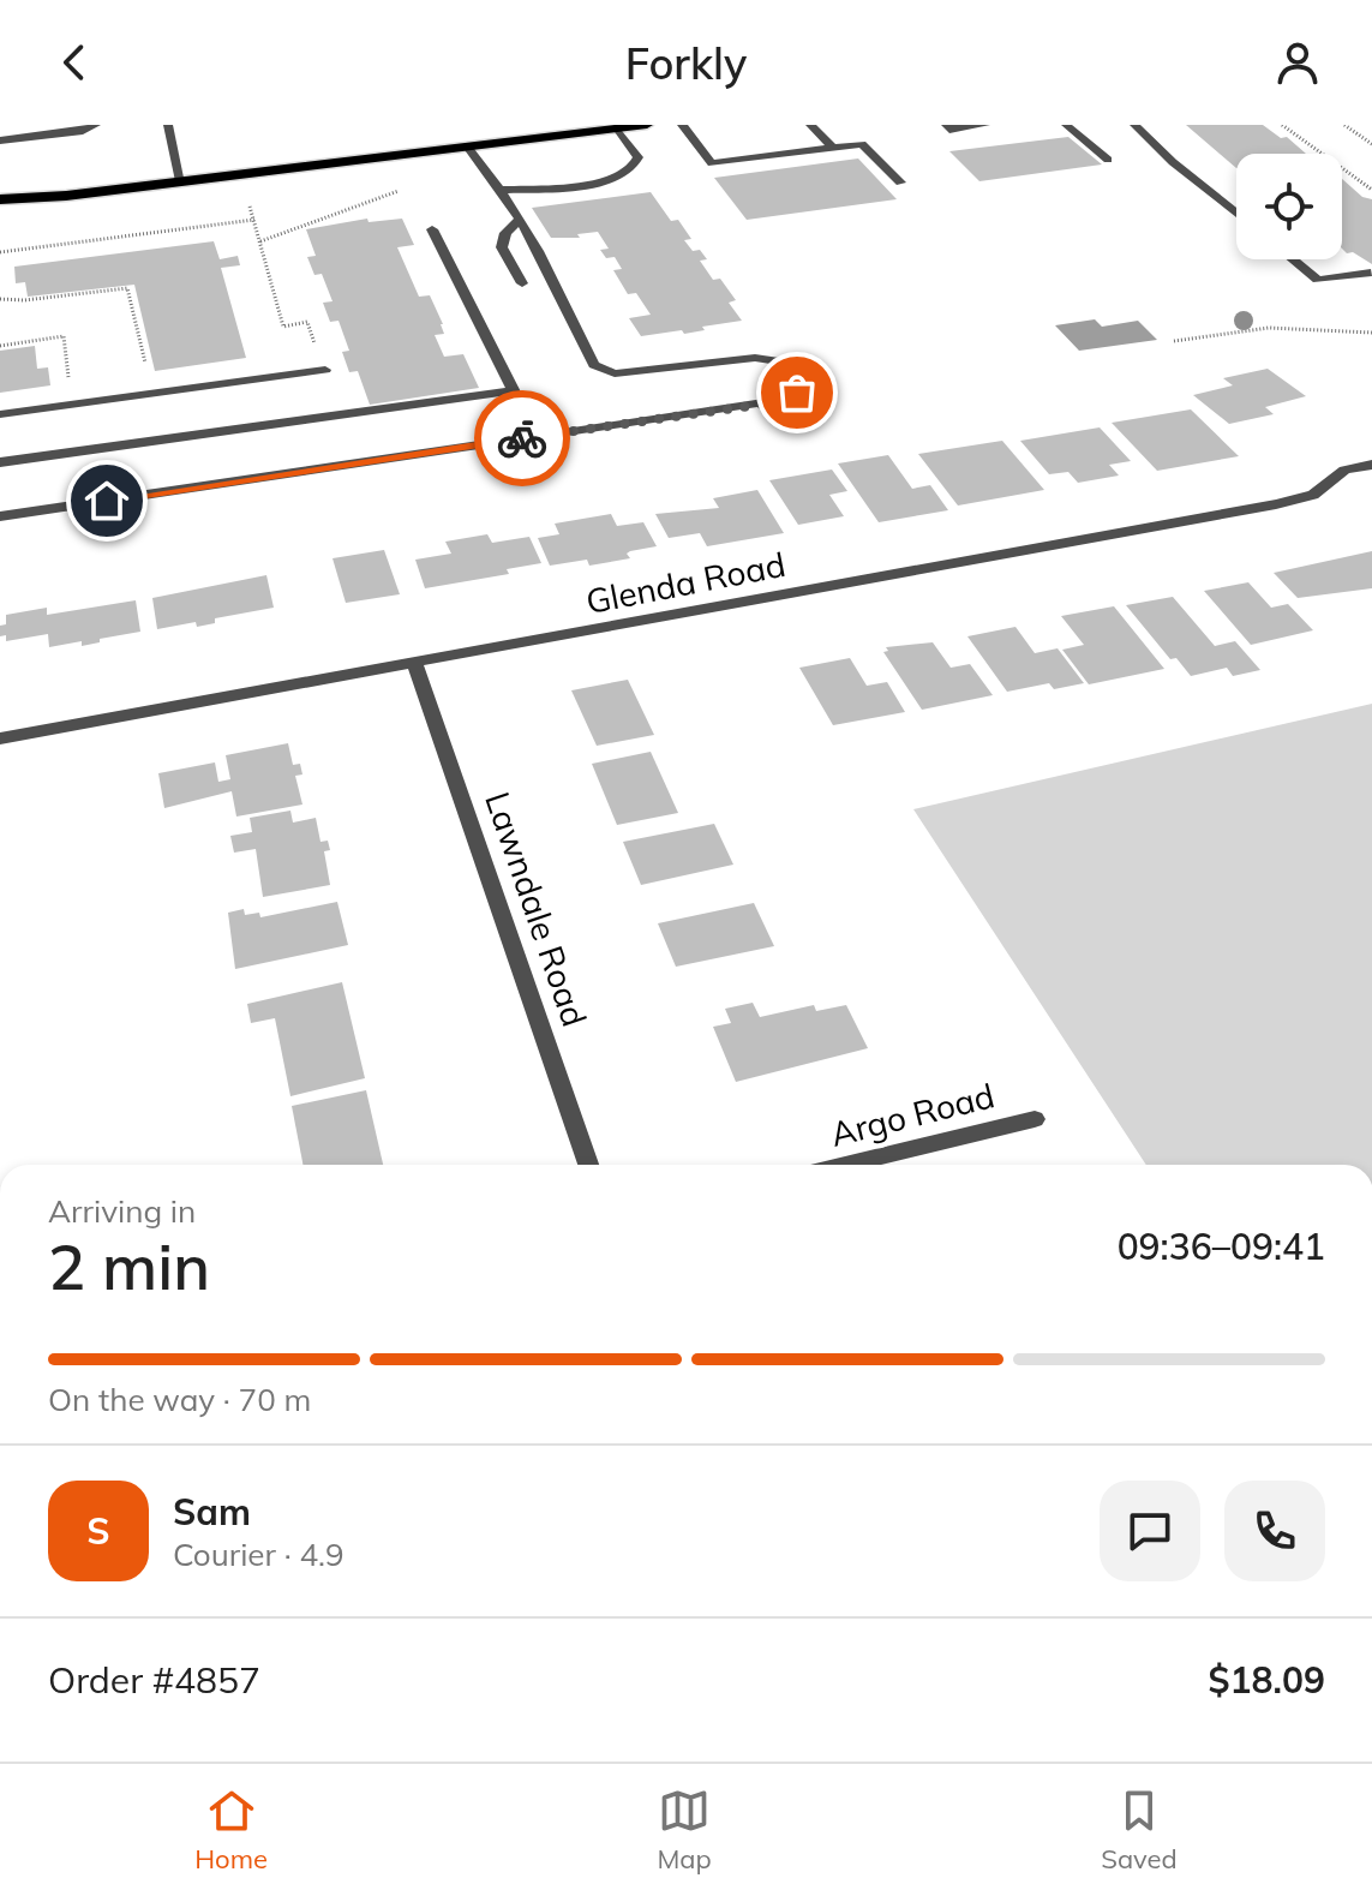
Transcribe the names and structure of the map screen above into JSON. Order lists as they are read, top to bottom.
{
  "streets": {
    "street": ["Glenda Road", "Lawndale Road", "Argo Road"]
  },
  "crossings": [
    ["Glenda Road", "Lawndale Road"]
  ],
  "page": {
    "header": "Forkly",
    "heading": ["2 min", "Arriving in", "09:36–09:41"],
    "panel": [
      "Sam",
      "Courier · 4.9",
      "Order #4857",
      "$18.09"
    ],
    "bar": "On the way · 70 m",
    "round": "S",
    "tabs": ["Home", "Map", "Saved"]
  }
}
